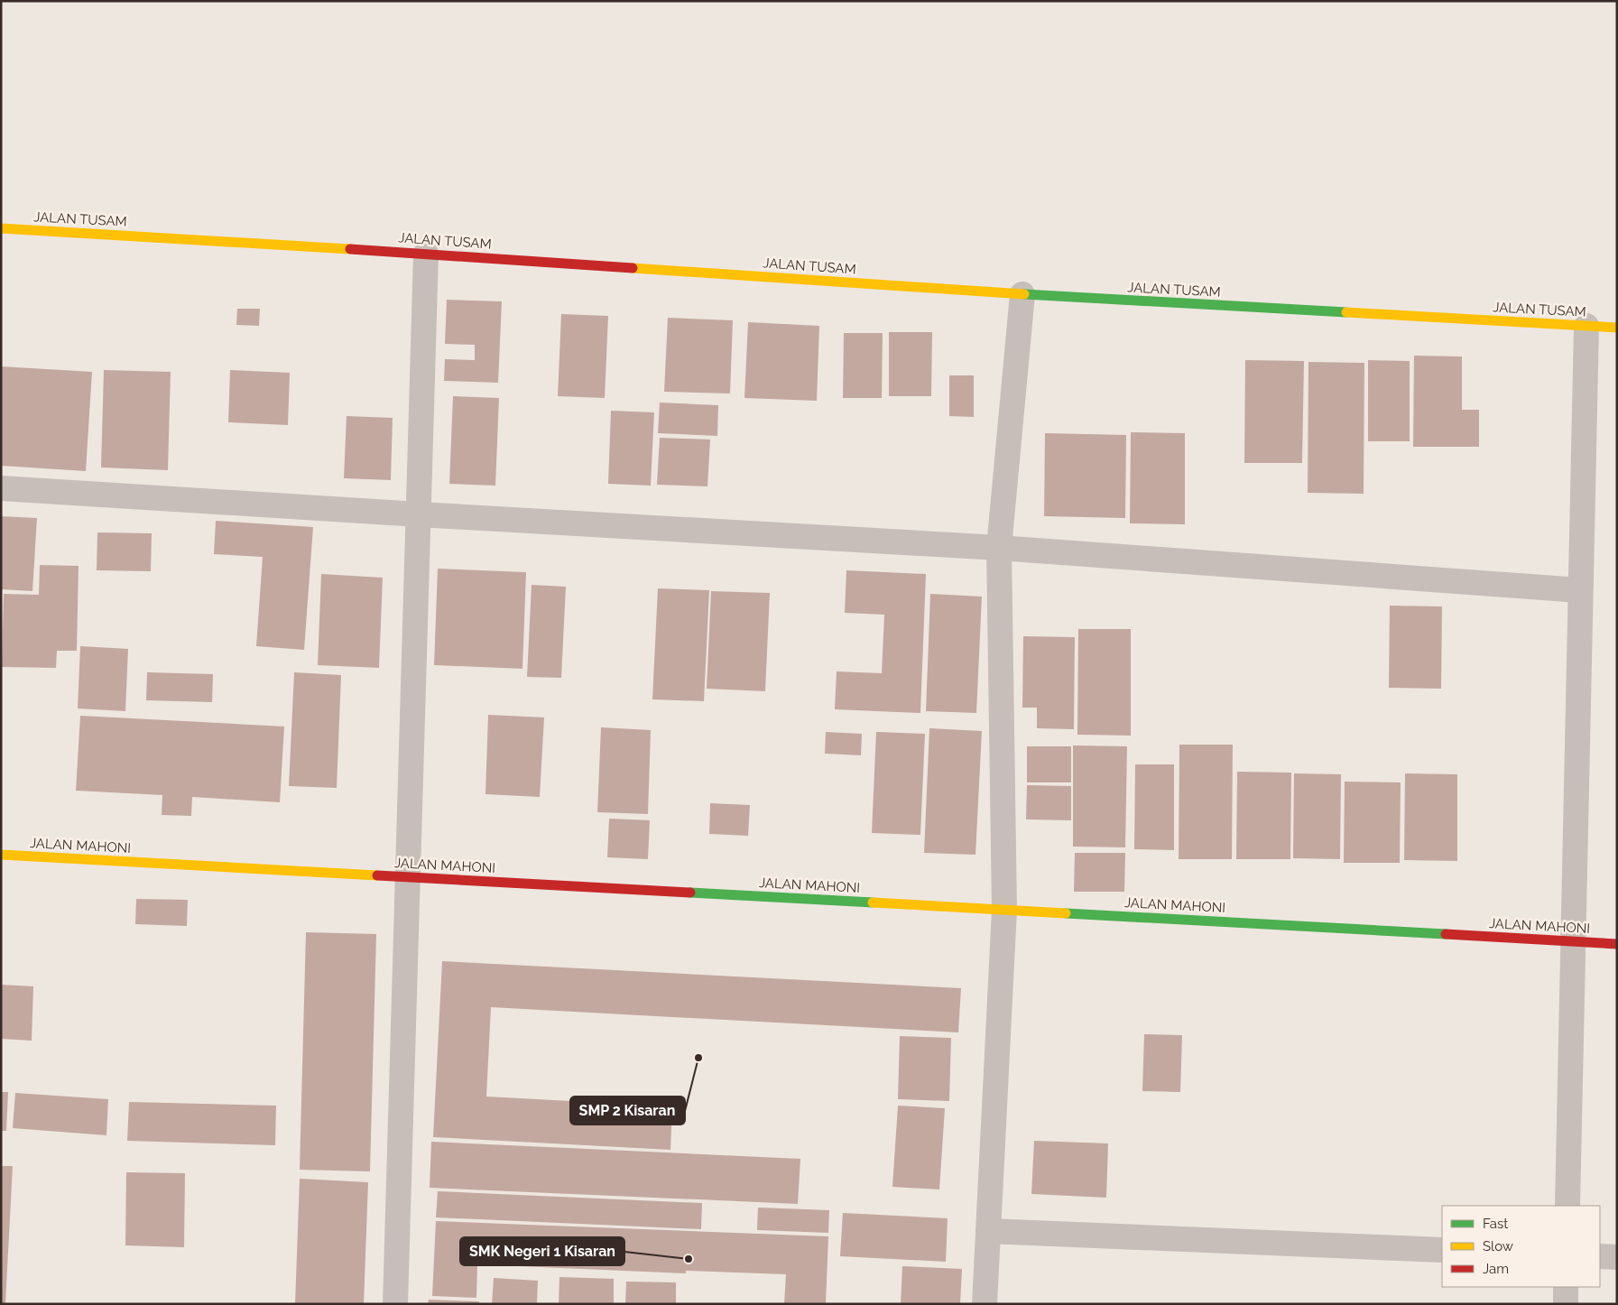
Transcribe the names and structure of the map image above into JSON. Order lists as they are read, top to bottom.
{
  "streets": {
    "street": ["JALAN TUSAM", "JALAN MAHONI"]
  },
  "places": ["SMP 2 Kisaran", "SMK Negeri 1 Kisaran"],
  "legend": ["Fast", "Slow", "Jam"]
}
